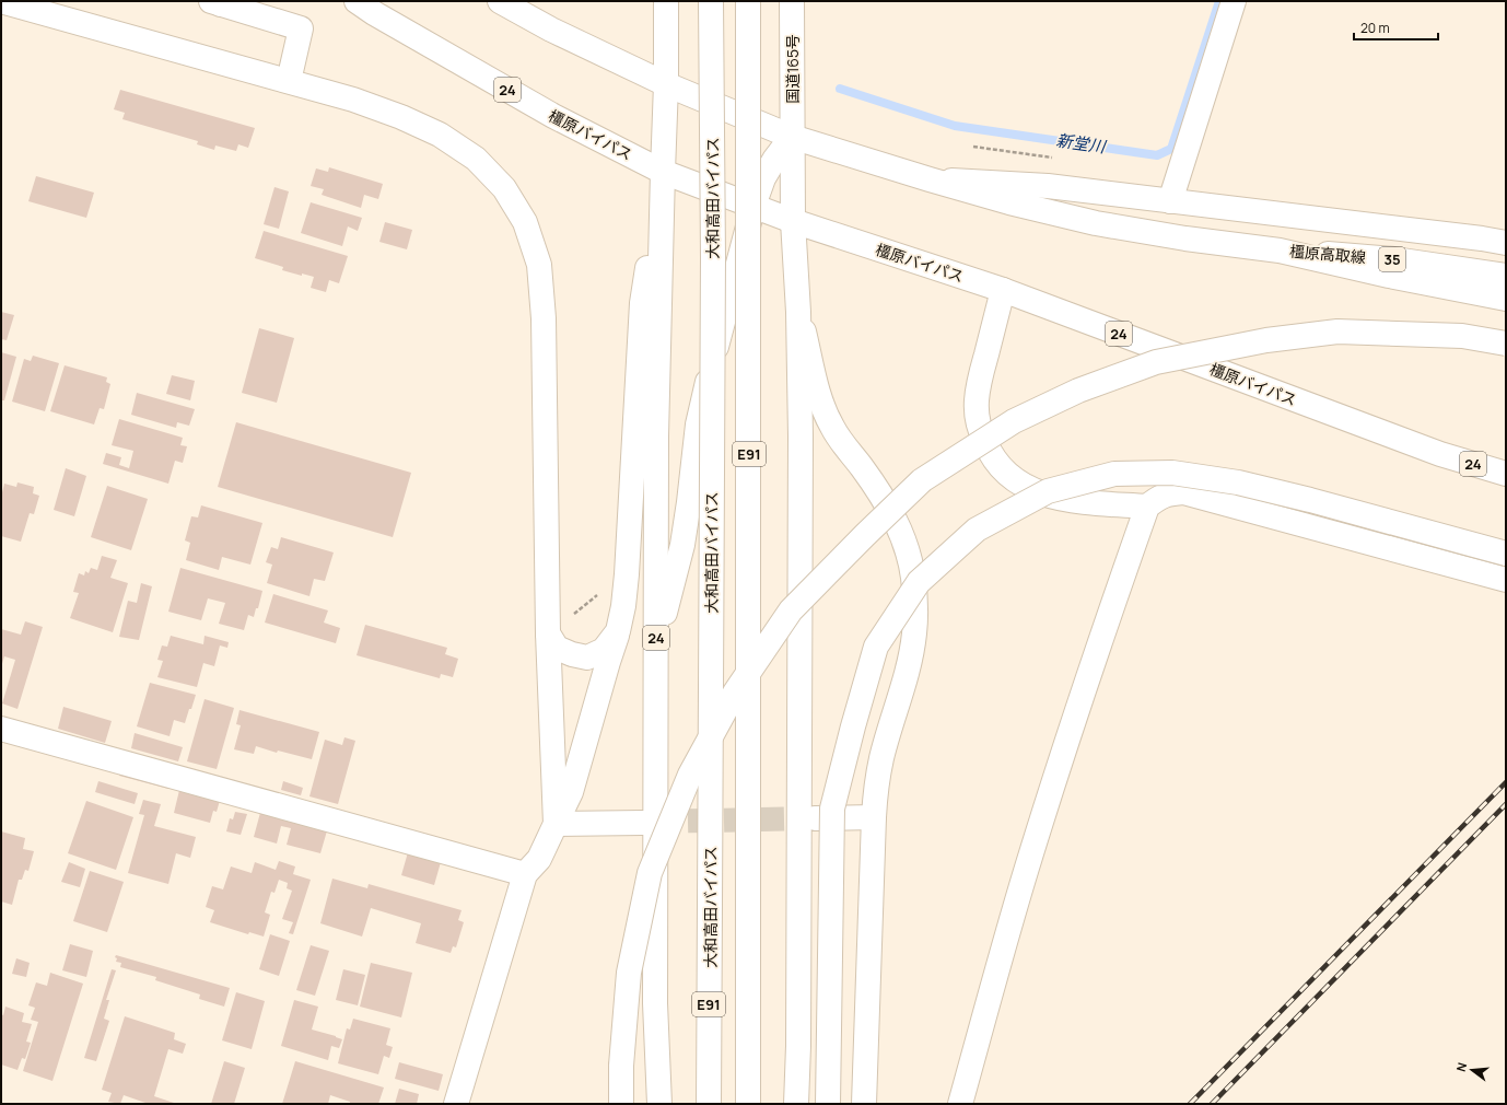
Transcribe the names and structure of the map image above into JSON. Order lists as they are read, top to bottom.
{
  "streets": {
    "main road": [
      "国道165号",
      "24",
      "橿原バイパス",
      "大和高田バイパス",
      "E91"
    ]
  },
  "crossings": [
    ["国道165号", "橿原バイパス"],
    ["24", "橿原バイパス"]
  ],
  "water": ["新堂川"],
  "scale_bar": "20 m",
  "north": "left"
}
